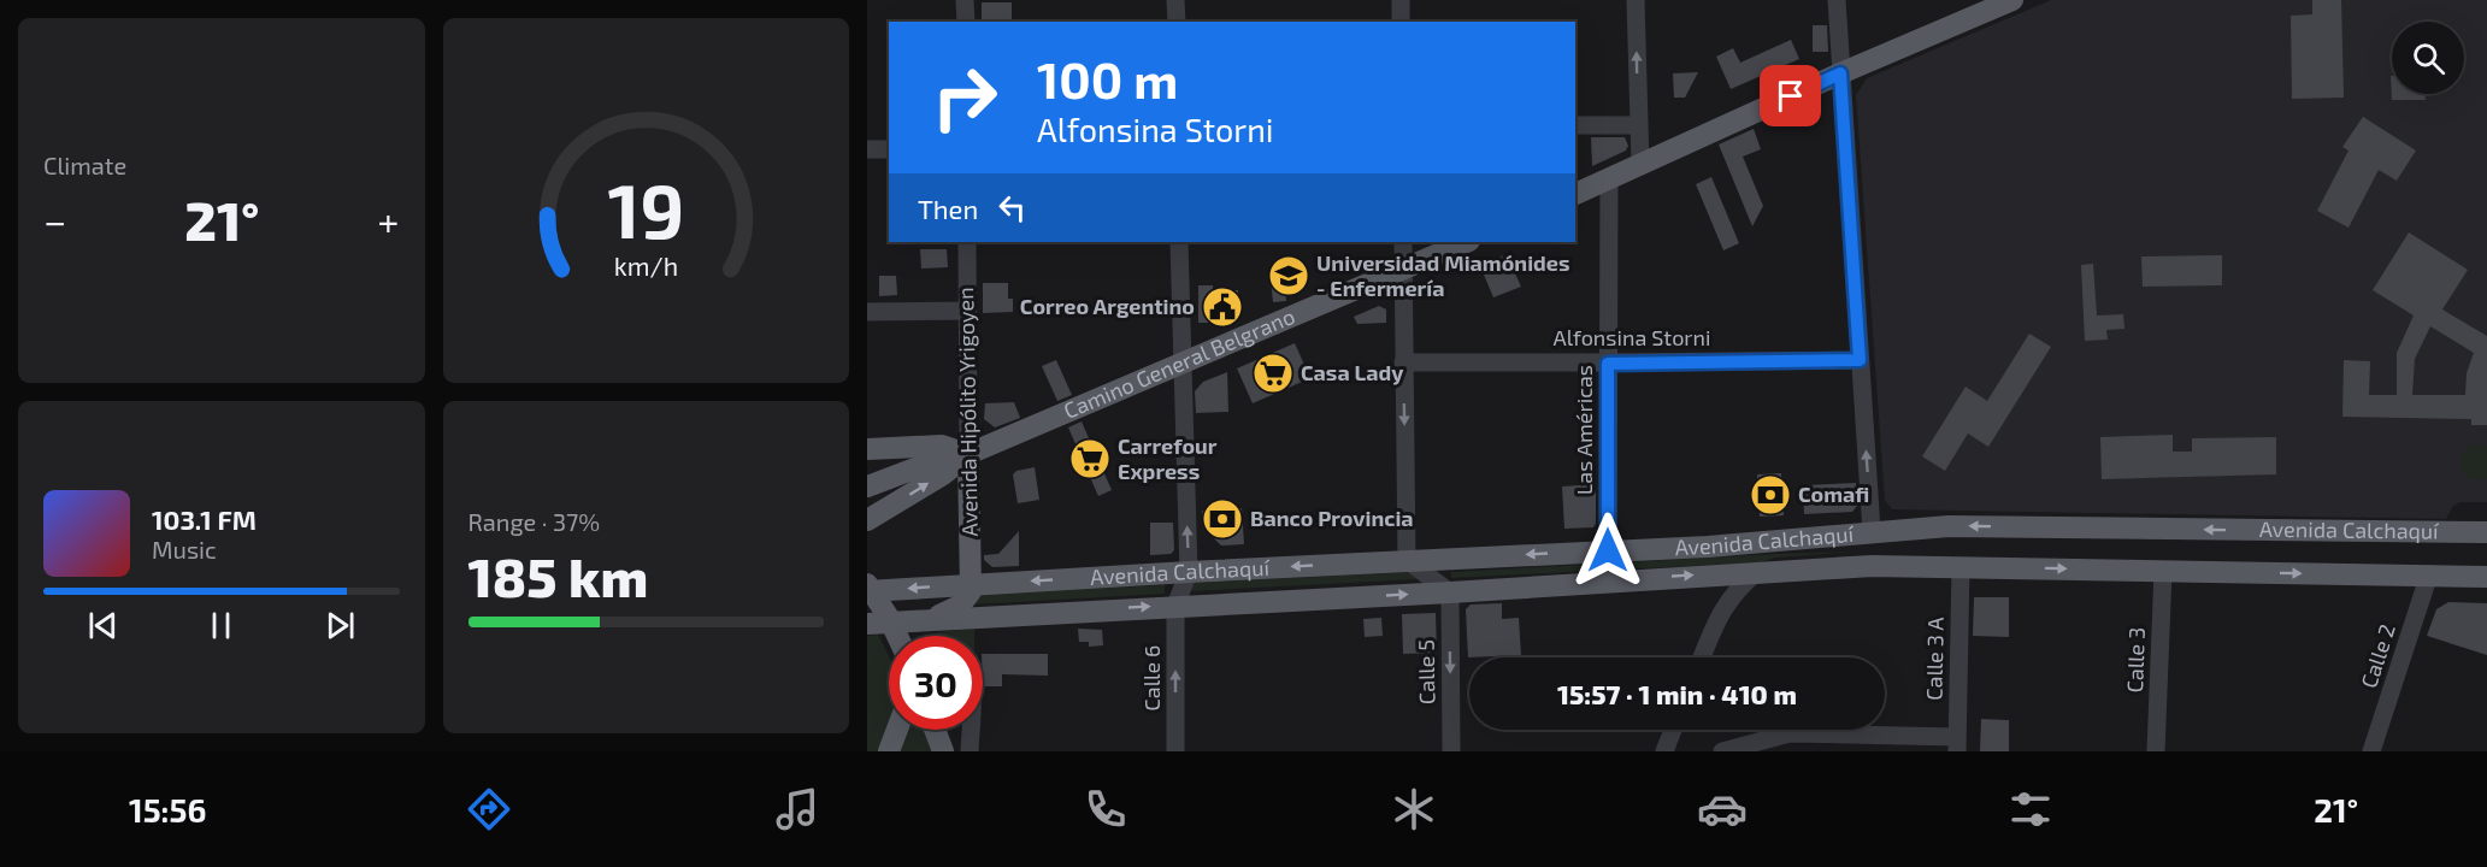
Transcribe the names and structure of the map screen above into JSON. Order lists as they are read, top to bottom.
{
  "streets": {
    "main road": ["Camino General Belgrano", "Avenida Hipólito Yrigoyen", "Avenida Calchaquí"],
    "street": [
      "Alfonsina Storni",
      "Las Américas",
      "Calle 2",
      "Calle 3 A",
      "Calle 3",
      "Calle 5",
      "Calle 6"
    ]
  },
  "crossings": [
    ["Alfonsina Storni", "Las Américas"],
    ["Camino General Belgrano", "Avenida Hipólito Yrigoyen"],
    ["Avenida Hipólito Yrigoyen", "Avenida Calchaquí"],
    ["Las Américas", "Avenida Calchaquí"],
    ["Avenida Calchaquí", "Calle 2"],
    ["Avenida Calchaquí", "Calle 3 A"],
    ["Avenida Calchaquí", "Calle 3"],
    ["Avenida Calchaquí", "Calle 5"],
    ["Avenida Calchaquí", "Calle 6"]
  ],
  "one_way": ["Calle 5", "Calle 6"],
  "places": {
    "school or university": ["Universidad Miamónides - Enfermería"],
    "public building": ["Correo Argentino"],
    "supermarket": ["Casa Lady", "Carrefour Express"],
    "bank": ["Comafi", "Banco Provincia"]
  },
  "page": {
    "tile": [
      "Climate",
      ["Range · 37%", "185 km"]
    ],
    "turn": ["100 m", "Alfonsina Storni"],
    "then": "Then",
    "heat": ["−", "21°", "+"],
    "song": ["103.1 FM", "Music"],
    "limit": "30",
    "trip": "15:57 · 1 min · 410 m",
    "tabs": ["15:56", "21°"],
    "gauge": ["19", "km/h"]
  }
}
